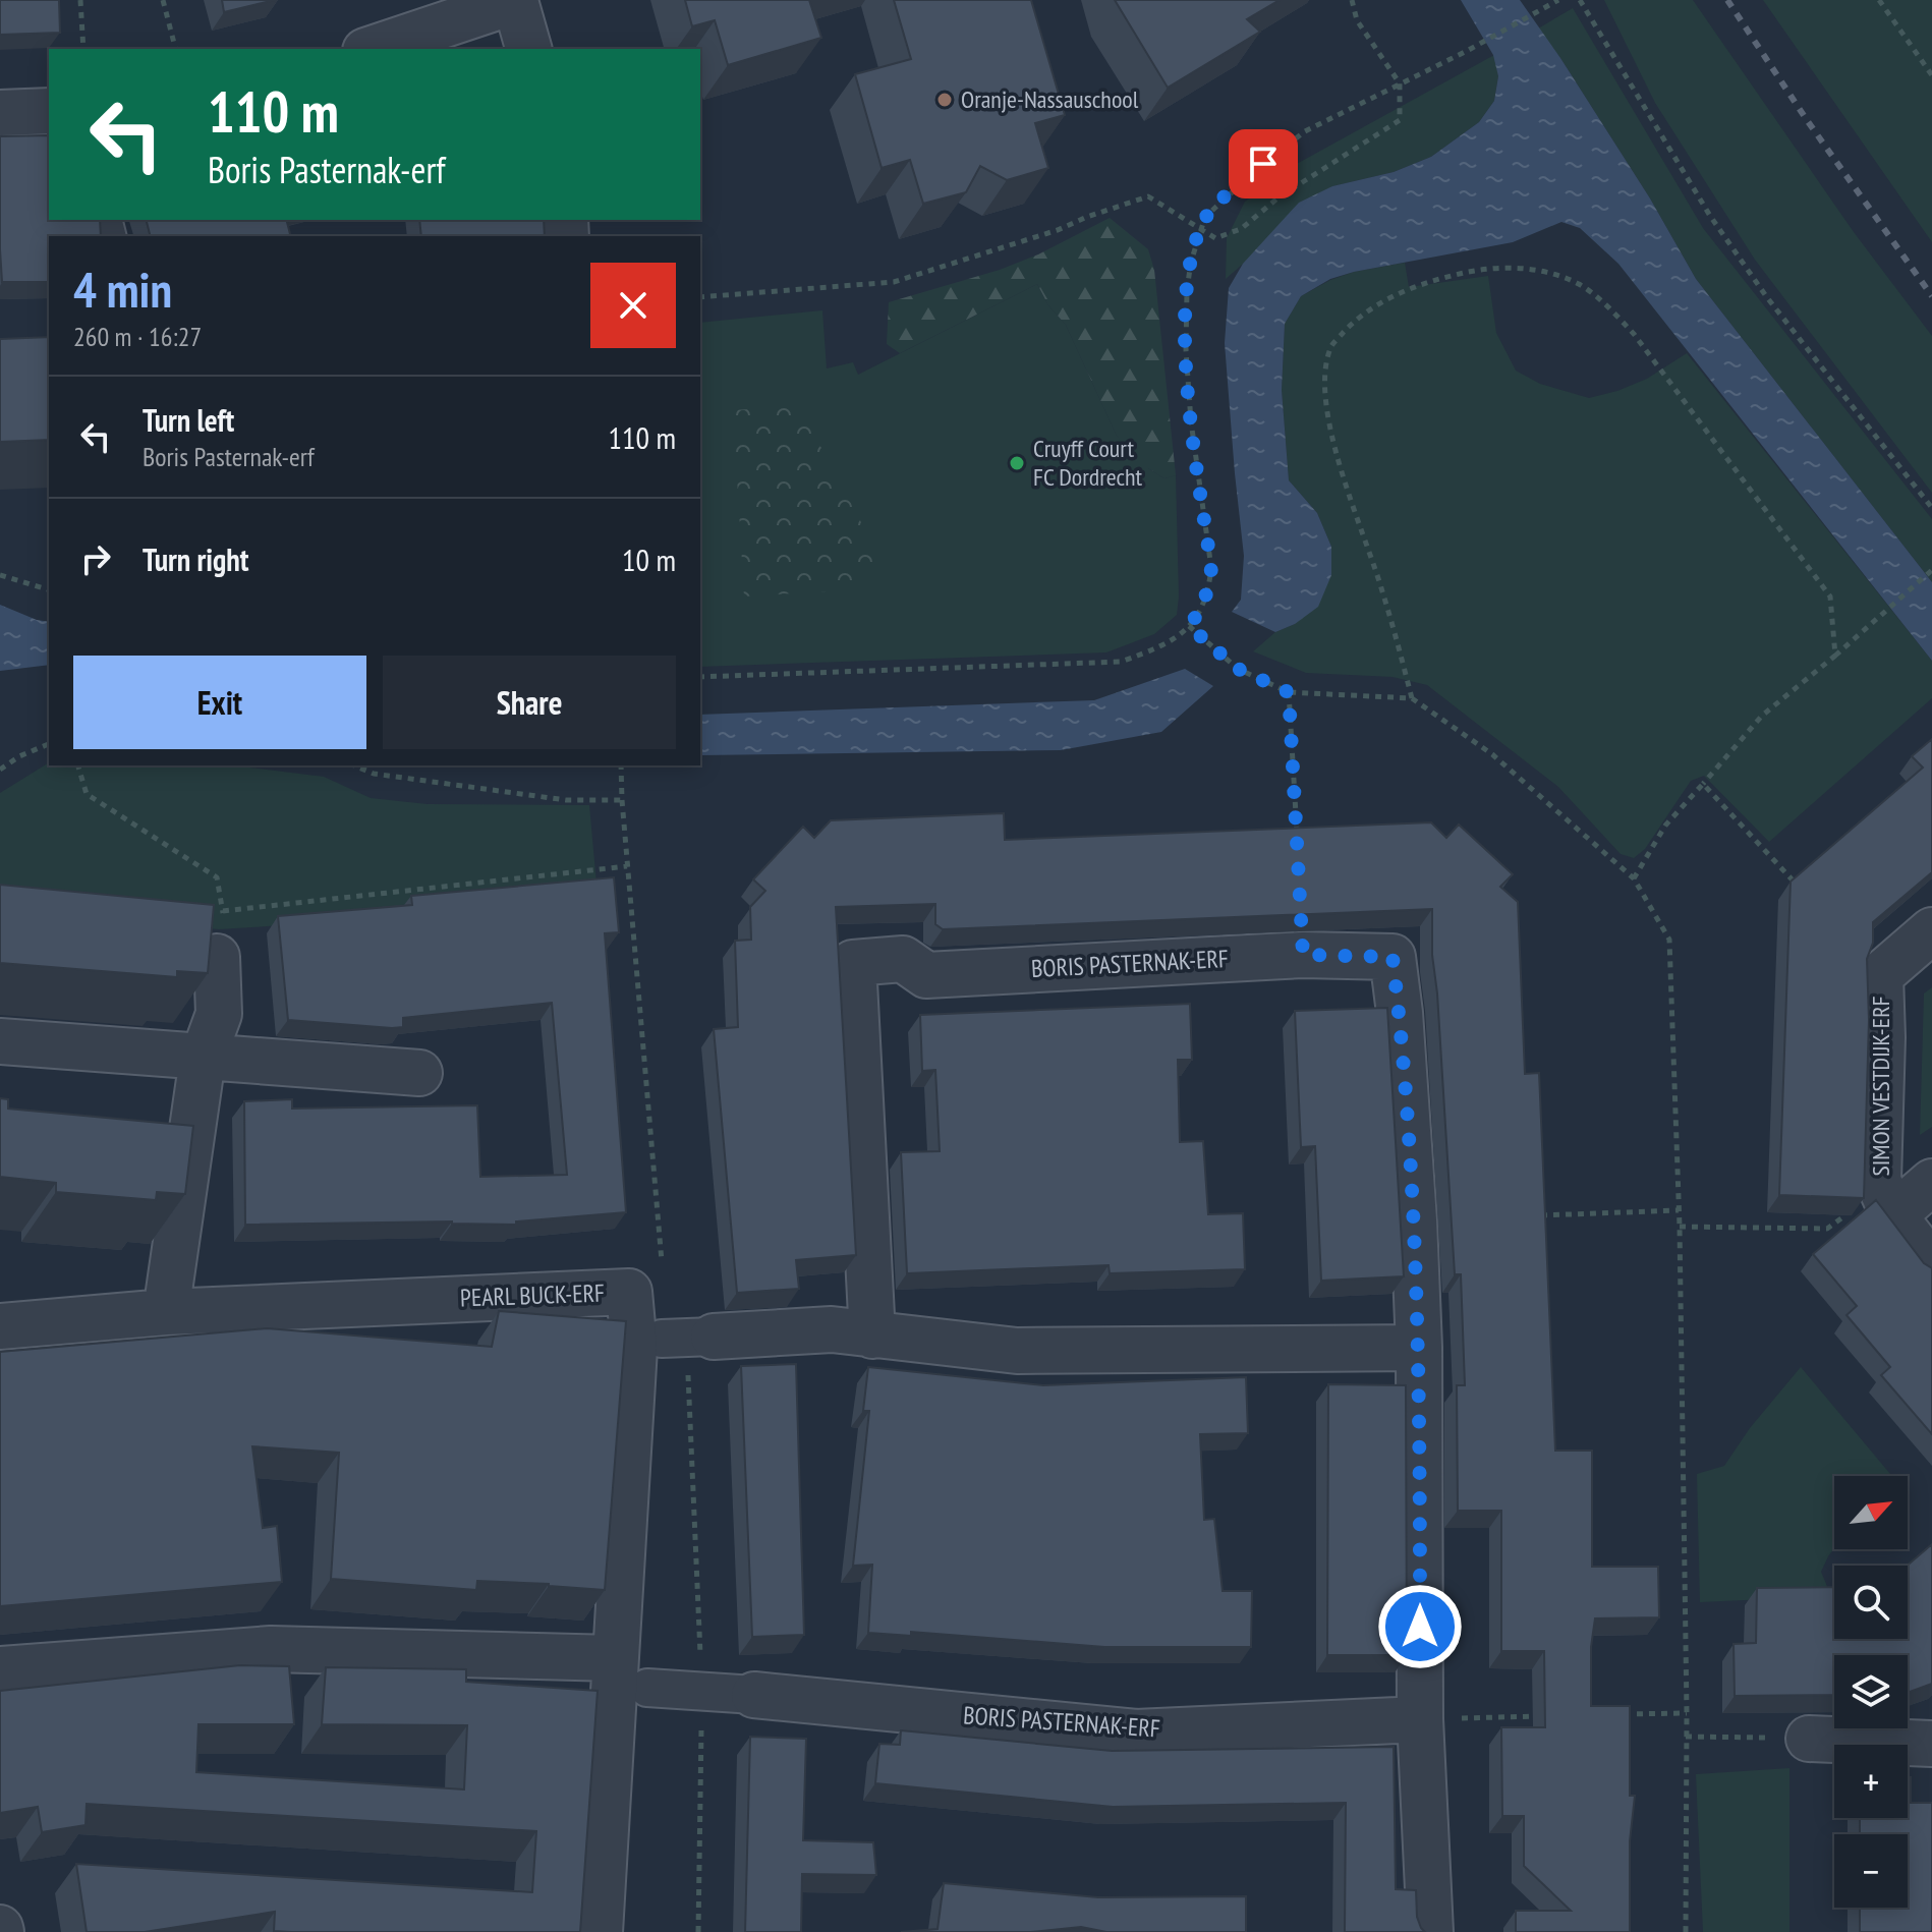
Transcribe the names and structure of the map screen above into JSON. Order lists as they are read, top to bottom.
{
  "streets": {
    "street": ["BORIS PASTERNAK-ERF", "SIMON VESTDIJK-ERF", "PEARL BUCK-ERF"]
  },
  "places": ["Oranje-Nassauschool", "Cruyff Court FC Dordrecht"],
  "north": "top right",
  "page": {
    "turn": ["110 m", "Boris Pasternak-erf"],
    "heading": ["4 min", "260 m · 16:27"],
    "list": [
      {
        "name": "Turn left",
        "note": "Boris Pasternak-erf",
        "value": "110 m"
      },
      {
        "name": "Turn right",
        "value": "10 m"
      }
    ],
    "buttons": ["Exit", "Share"],
    "map_buttons": ["+", "−"]
  }
}
